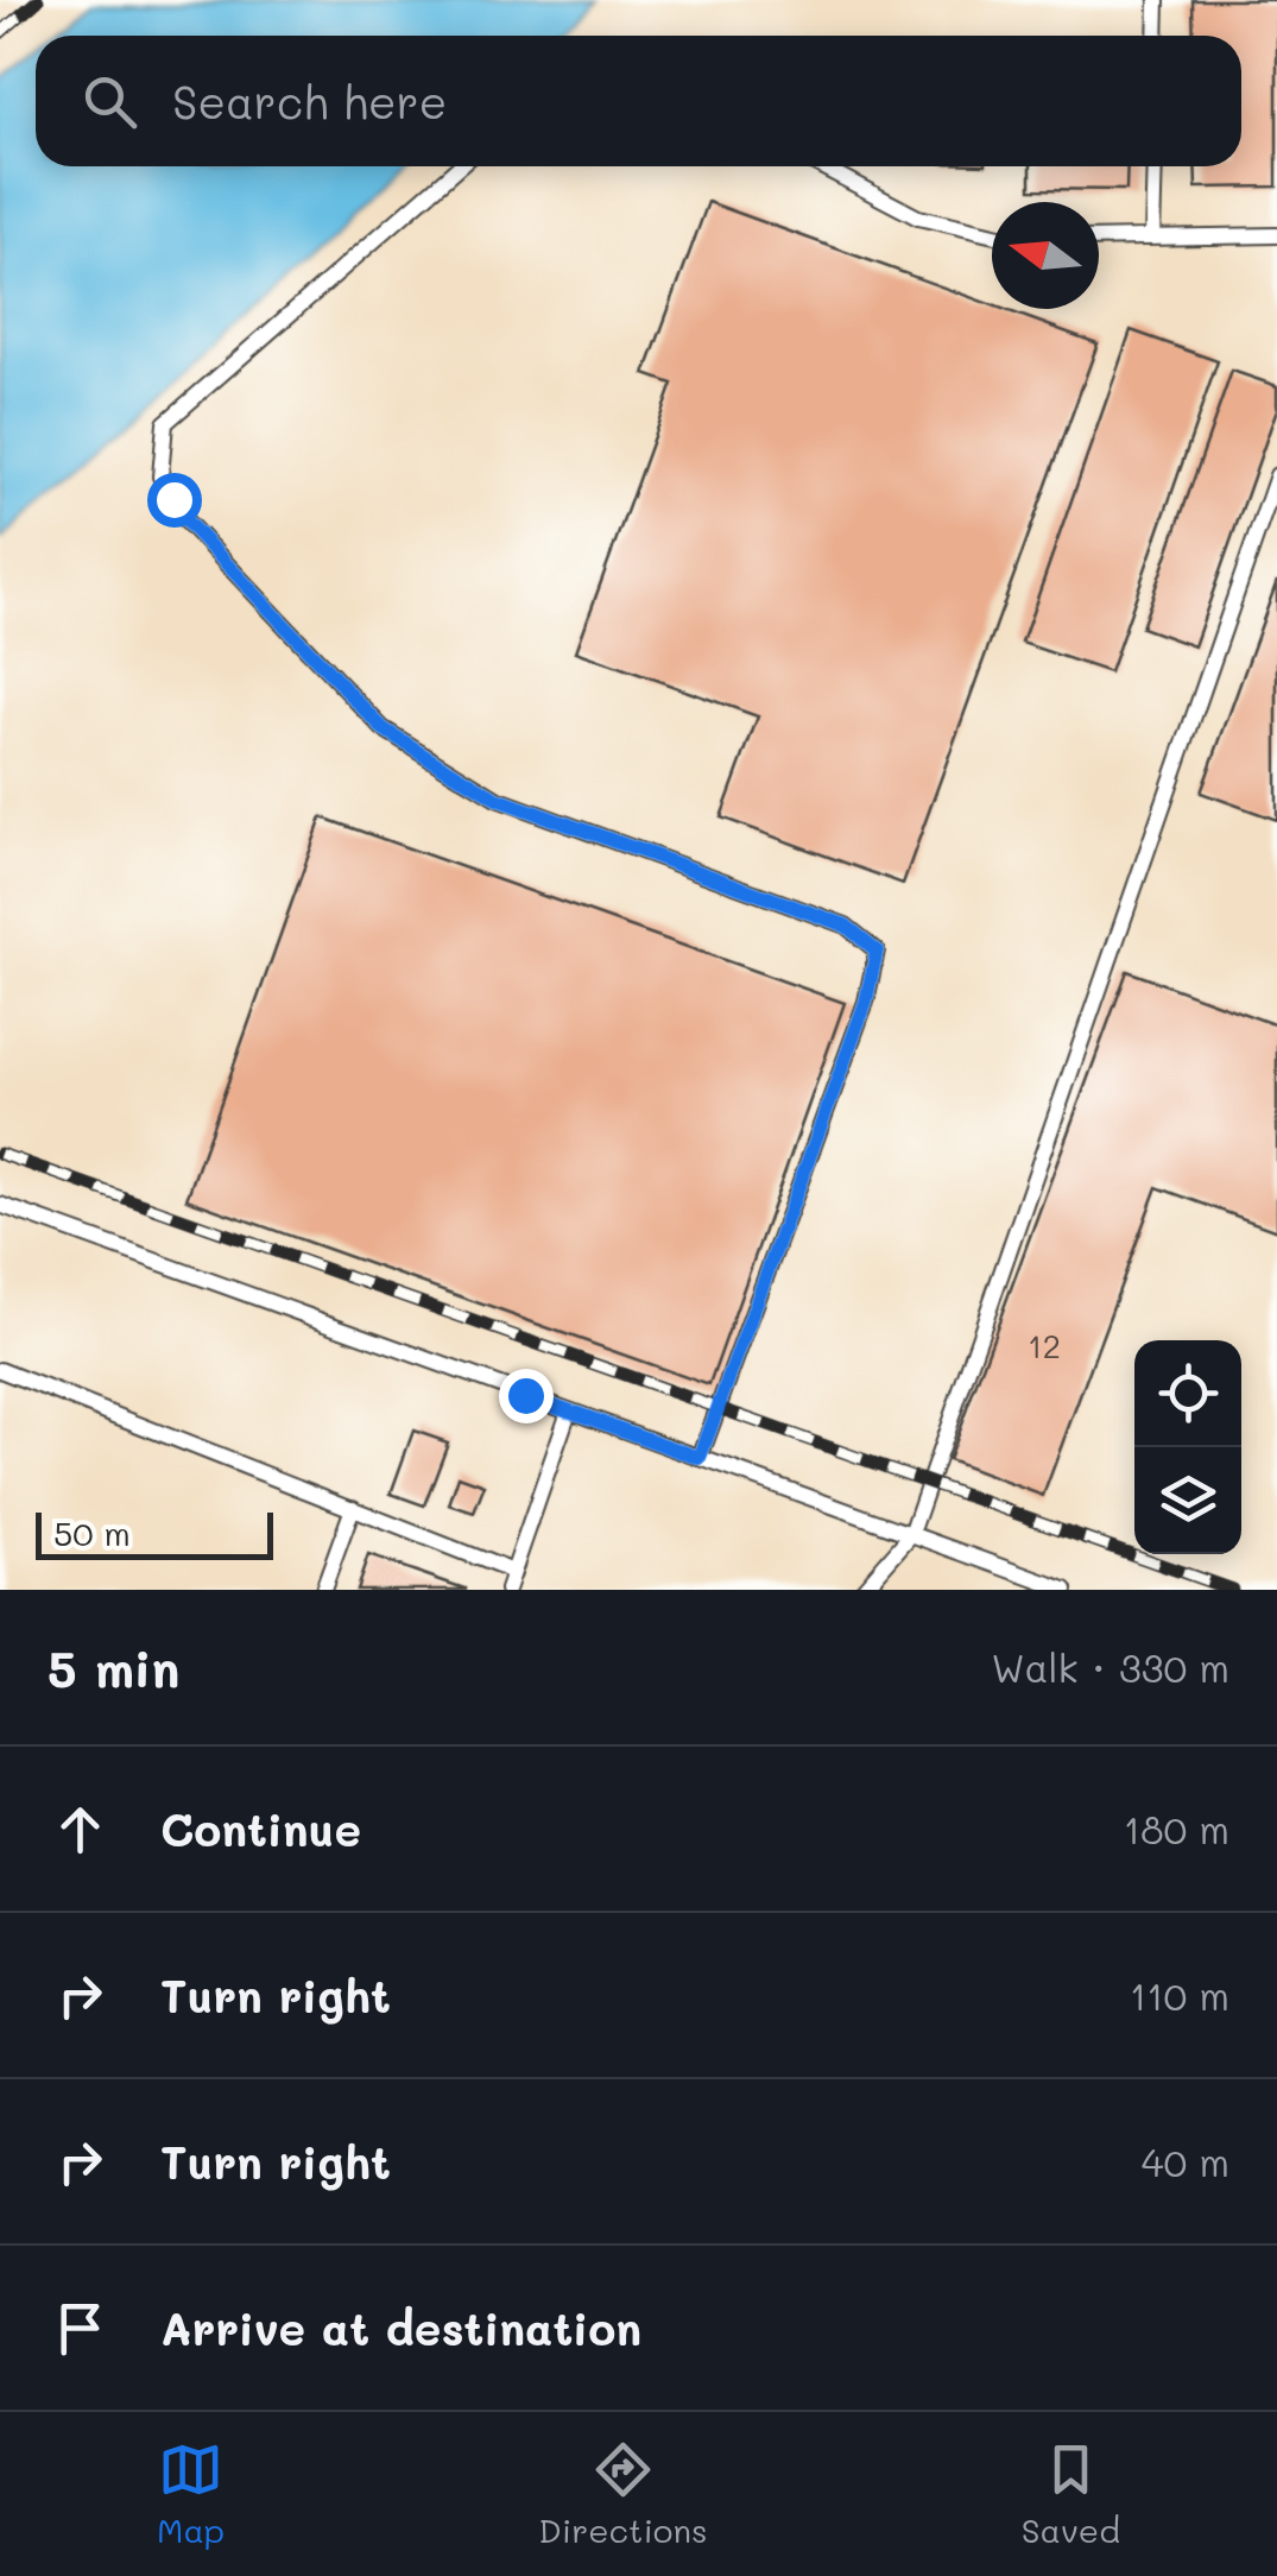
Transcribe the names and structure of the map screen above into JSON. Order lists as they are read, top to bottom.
{
  "house_numbers": ["12"],
  "scale_bar": "50 m",
  "north": "left",
  "page": {
    "search": "Search here",
    "scale": "50 m",
    "heading": ["5 min", "Walk · 330 m"],
    "list": [
      ["Continue", "180 m"],
      ["Turn right", "110 m"],
      ["Turn right", "40 m"],
      "Arrive at destination"
    ],
    "nav": ["Map", "Directions", "Saved"]
  }
}
